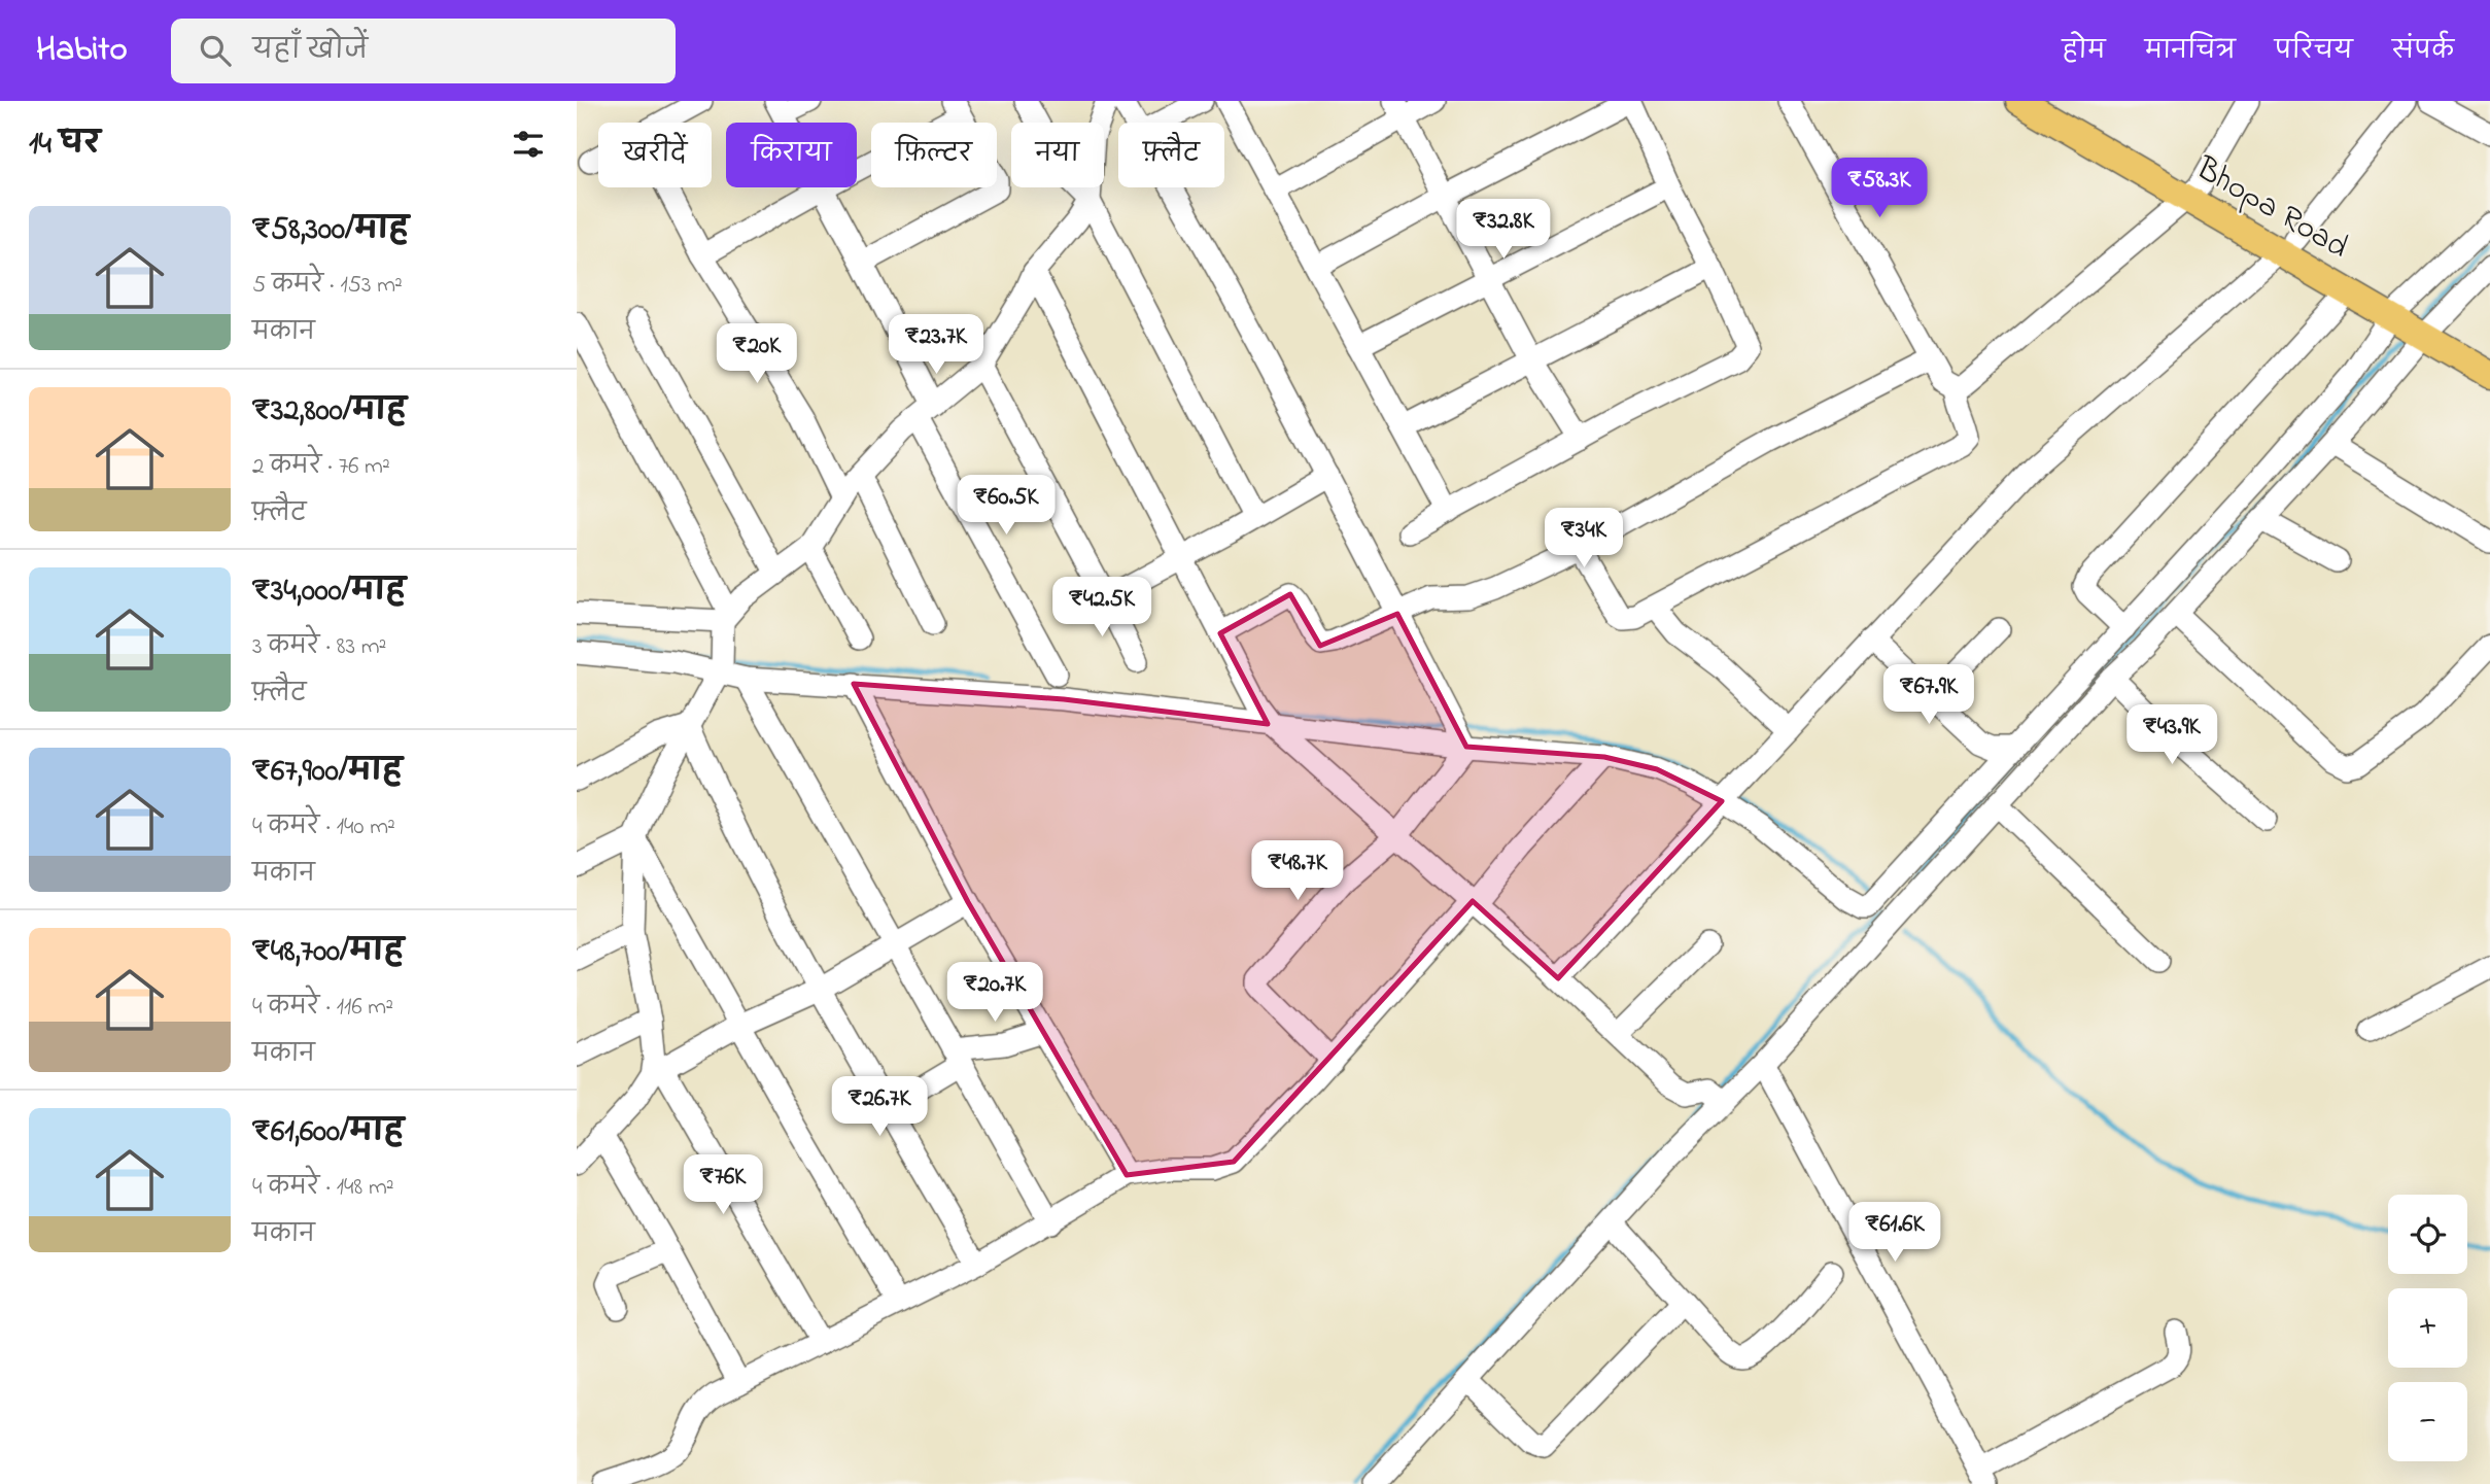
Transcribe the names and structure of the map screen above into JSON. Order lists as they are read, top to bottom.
{
  "streets": {
    "main road": ["Bhopa Road"]
  },
  "page": {
    "header": "Habito",
    "search": "यहाँ खोजें",
    "nav": [
      "होम",
      "मानचित्र",
      "परिचय",
      "संपर्क"
    ],
    "heading": "14 घर",
    "chip": [
      "खरीदें",
      "किराया",
      "फ़िल्टर",
      "नया",
      "फ़्लैट"
    ],
    "price": [
      "₹58.3K",
      "₹32.8K",
      "₹23.7K",
      "₹20K",
      "₹60.5K",
      "₹34K",
      "₹42.5K",
      "₹67.9K",
      "₹43.9K",
      "₹48.7K",
      "₹20.7K",
      "₹26.7K",
      "₹76K",
      "₹61.6K"
    ],
    "list": [
      {
        "name": "₹58,300/माह",
        "note": "5 कमरे · 153 m² · मकान"
      },
      {
        "name": "₹32,800/माह",
        "note": "2 कमरे · 76 m² · फ़्लैट"
      },
      {
        "name": "₹34,000/माह",
        "note": "3 कमरे · 83 m² · फ़्लैट"
      },
      {
        "name": "₹67,900/माह",
        "note": "4 कमरे · 140 m² · मकान"
      },
      {
        "name": "₹48,700/माह",
        "note": "4 कमरे · 116 m² · मकान"
      },
      {
        "name": "₹61,600/माह",
        "note": "4 कमरे · 148 m² · मकान"
      }
    ],
    "map_buttons": ["+", "−"]
  }
}
